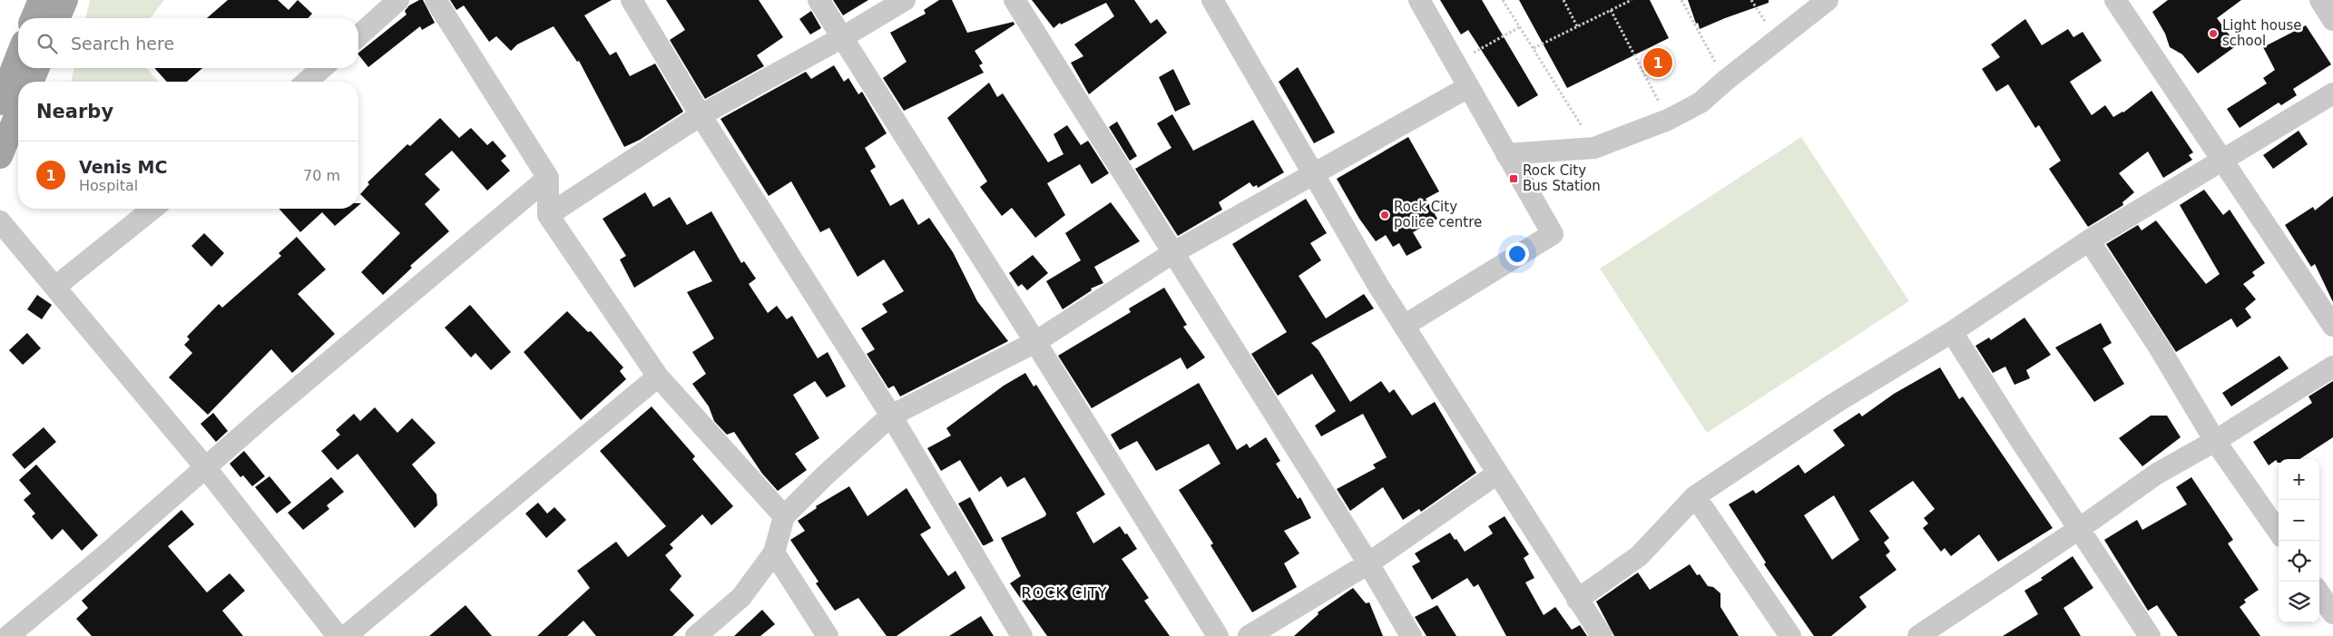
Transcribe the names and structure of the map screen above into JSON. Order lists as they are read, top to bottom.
{
  "districts": ["ROCK CITY"],
  "places": {
    "other": ["Light house school", "Rock City police centre"],
    "transit": ["Rock City Bus Station"]
  },
  "page": {
    "search": "Search here",
    "pins": "1",
    "heading": "Nearby",
    "list": [
      {
        "mark": "1",
        "name": "Venis MC",
        "note": "Hospital",
        "value": "70 m"
      }
    ],
    "map_buttons": ["+", "−"]
  }
}
